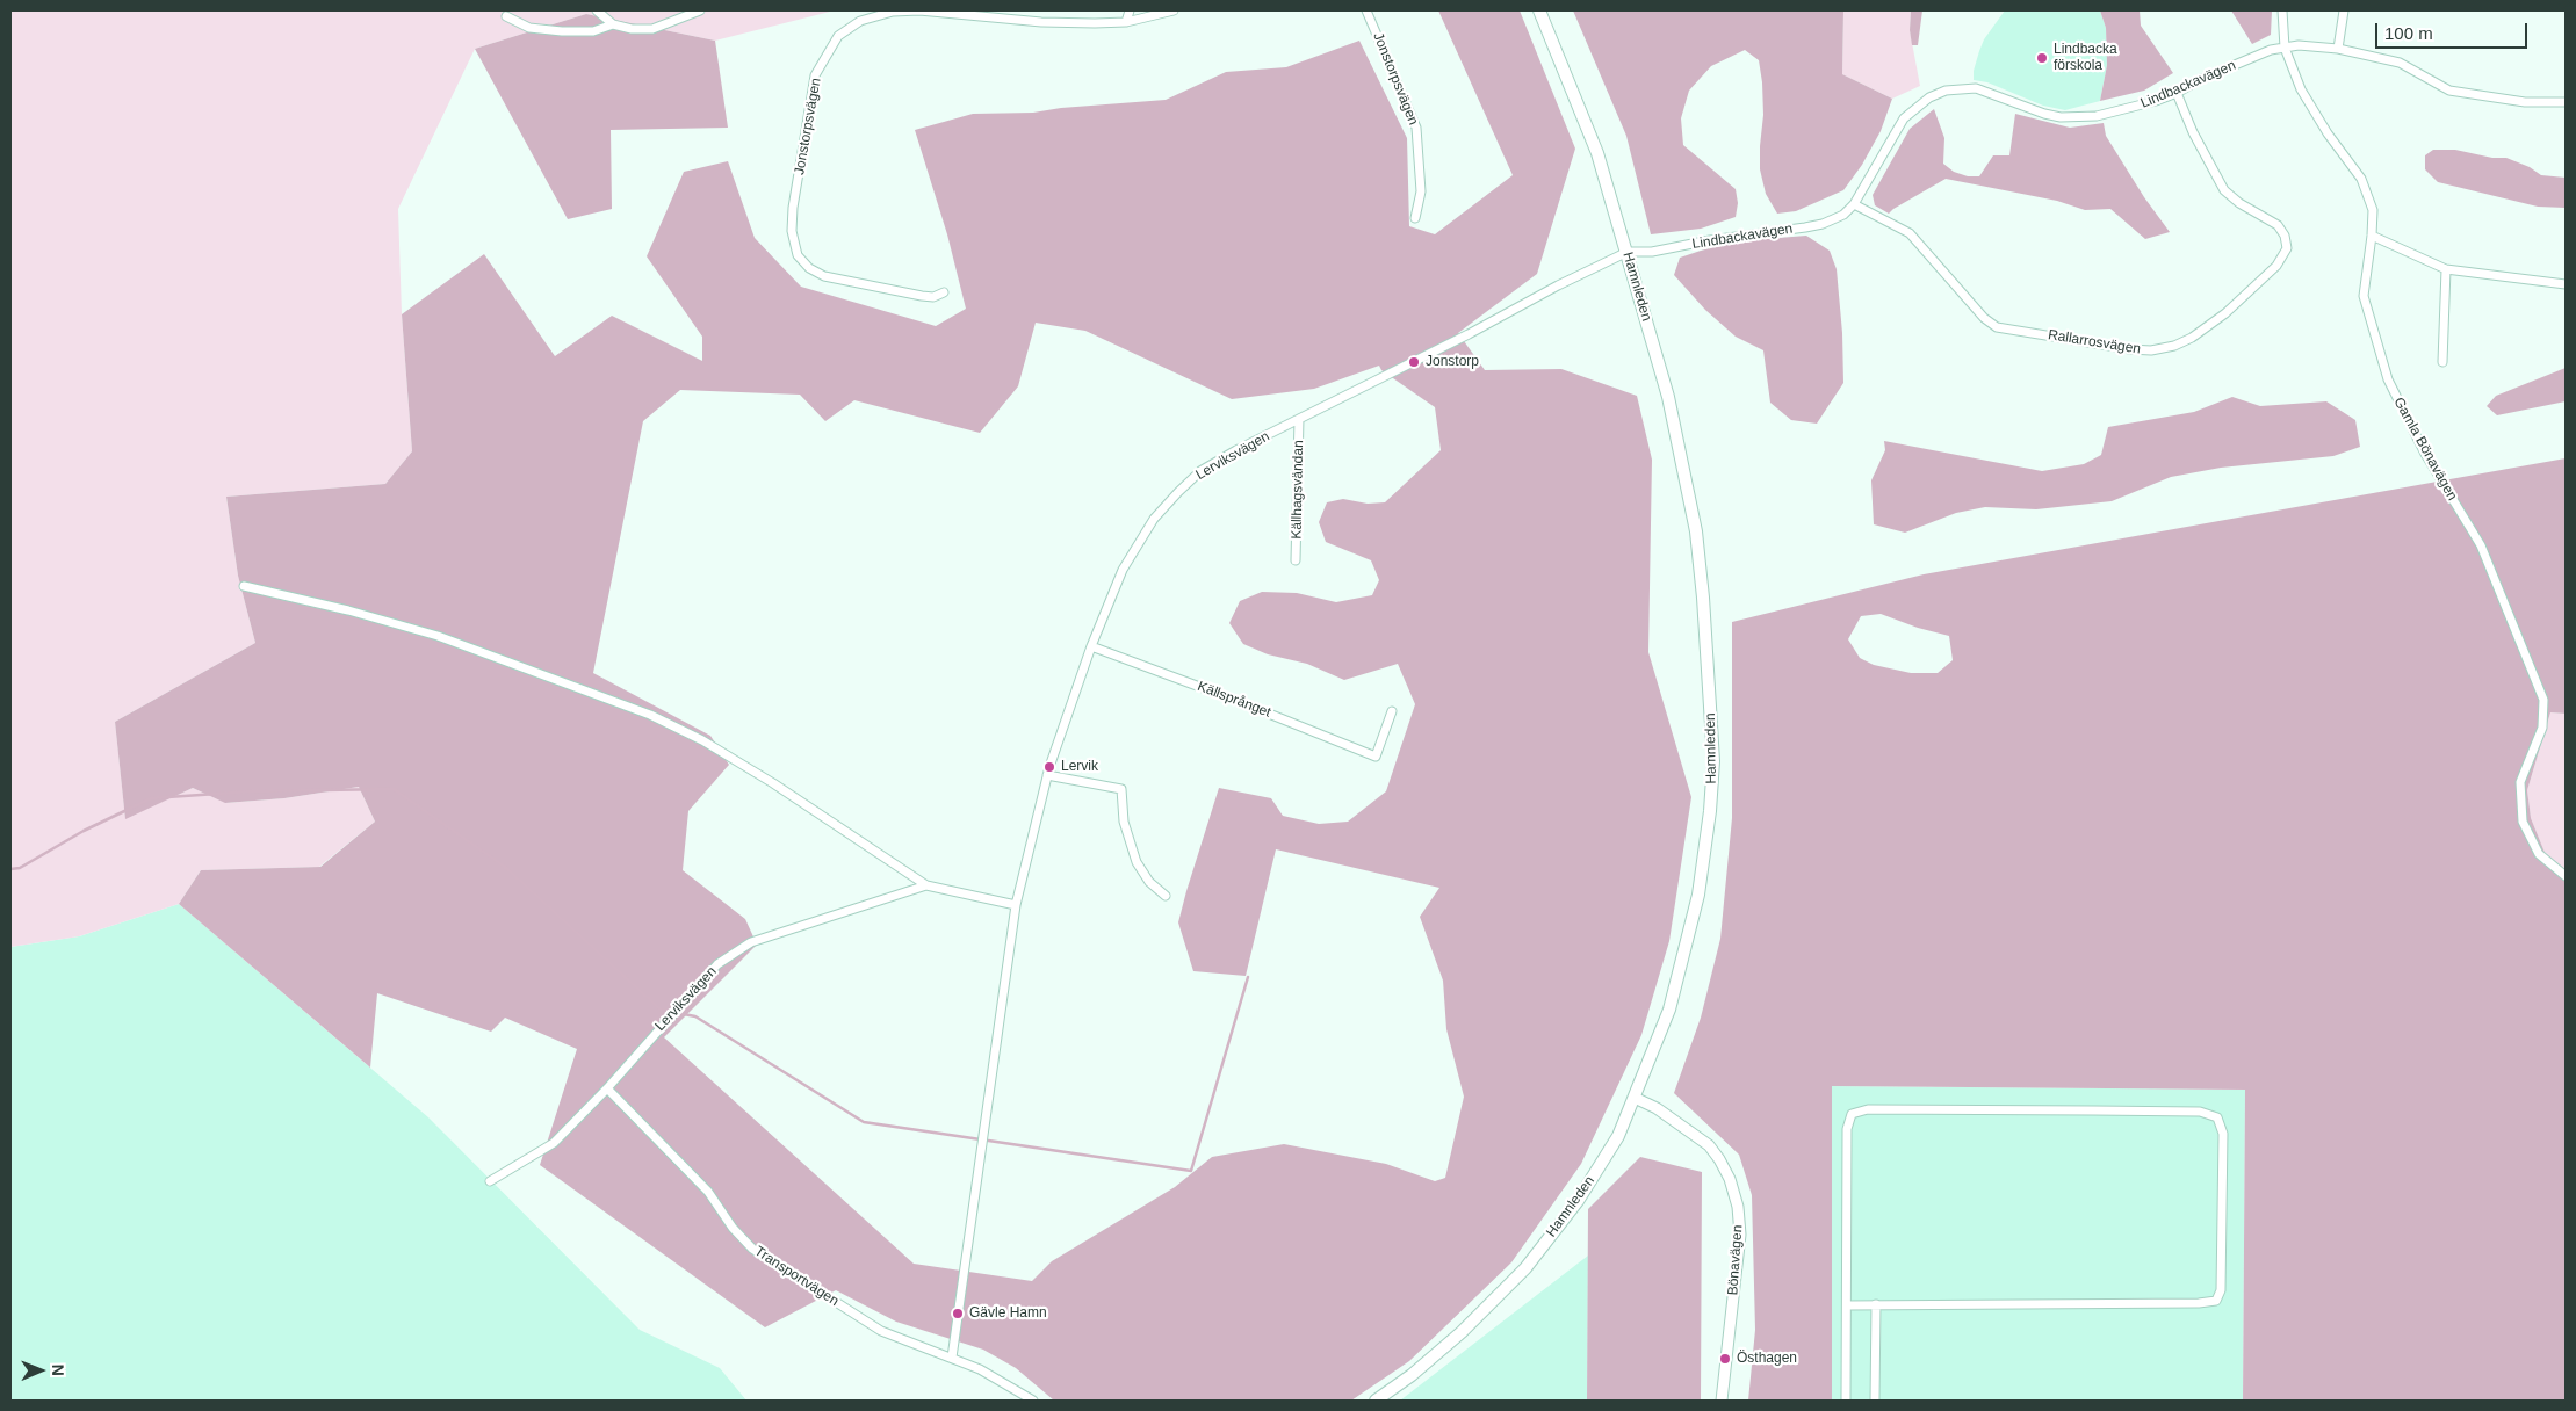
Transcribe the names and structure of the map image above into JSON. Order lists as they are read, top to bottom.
{
  "streets": {
    "main road": ["Hamnleden"],
    "street": [
      "Jonstorpsvägen",
      "Lindbackavägen",
      "Rallarrosvägen",
      "Gamla Bönavägen",
      "Lerviksvägen",
      "Källhagsvändan",
      "Källsprånget",
      "Bönavägen",
      "Transportvägen"
    ]
  },
  "crossings": [
    ["Lindbackavägen", "Hamnleden"],
    ["Lindbackavägen", "Rallarrosvägen"],
    ["Lindbackavägen", "Gamla Bönavägen"],
    ["Lindbackavägen", "Lerviksvägen"],
    ["Hamnleden", "Lerviksvägen"],
    ["Hamnleden", "Bönavägen"],
    ["Lerviksvägen", "Källhagsvändan"],
    ["Lerviksvägen", "Källsprånget"],
    ["Lerviksvägen", "Transportvägen"]
  ],
  "places": [
    "Lindbacka förskola",
    "Jonstorp",
    "Lervik",
    "Gävle Hamn",
    "Östhagen"
  ],
  "scale_bar": "100 m",
  "north": "right"
}
